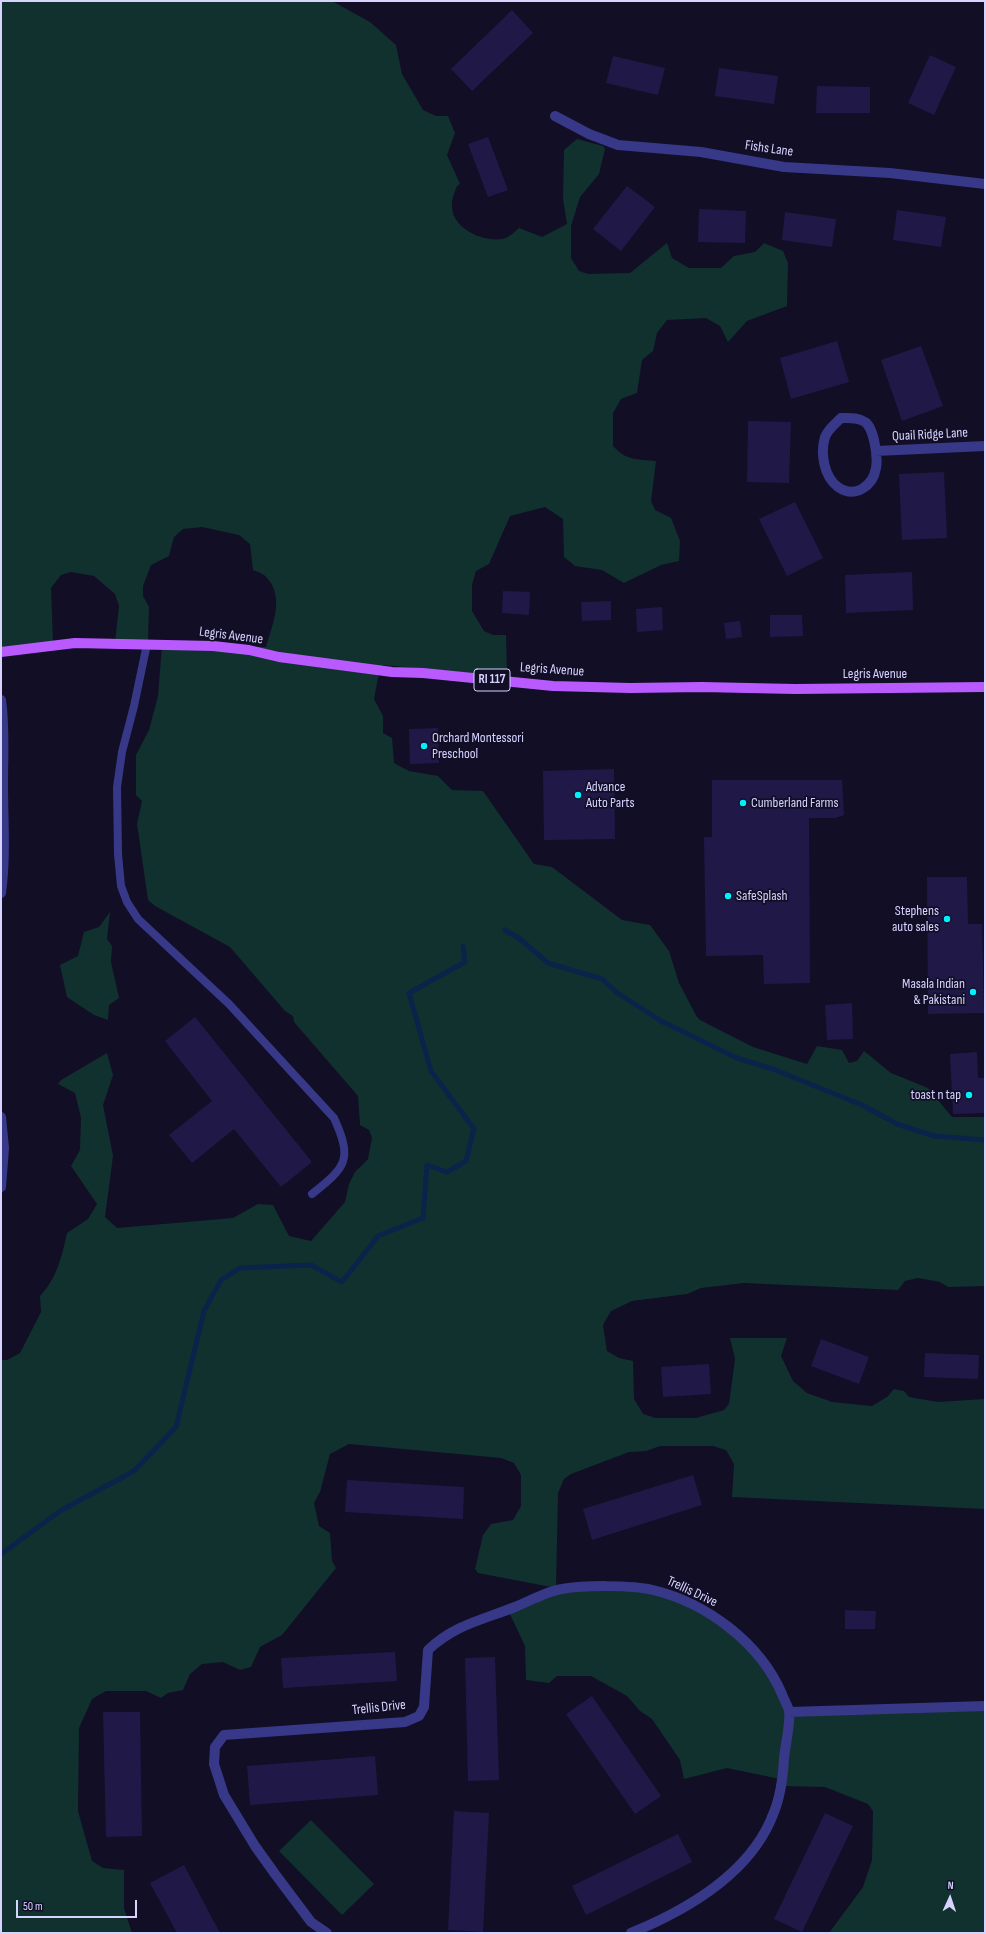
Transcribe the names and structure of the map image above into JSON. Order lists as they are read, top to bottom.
{
  "streets": {
    "main road": ["Legris Avenue", "RI 117"],
    "street": ["Fishs Lane", "Quail Ridge Lane", "Trellis Drive"]
  },
  "places": [
    "Orchard Montessori Preschool",
    "Advance Auto Parts",
    "Cumberland Farms",
    "SafeSplash",
    "Stephens auto sales",
    "Masala Indian & Pakistani",
    "toast n tap"
  ],
  "scale_bar": "50 m",
  "north": "top"
}
